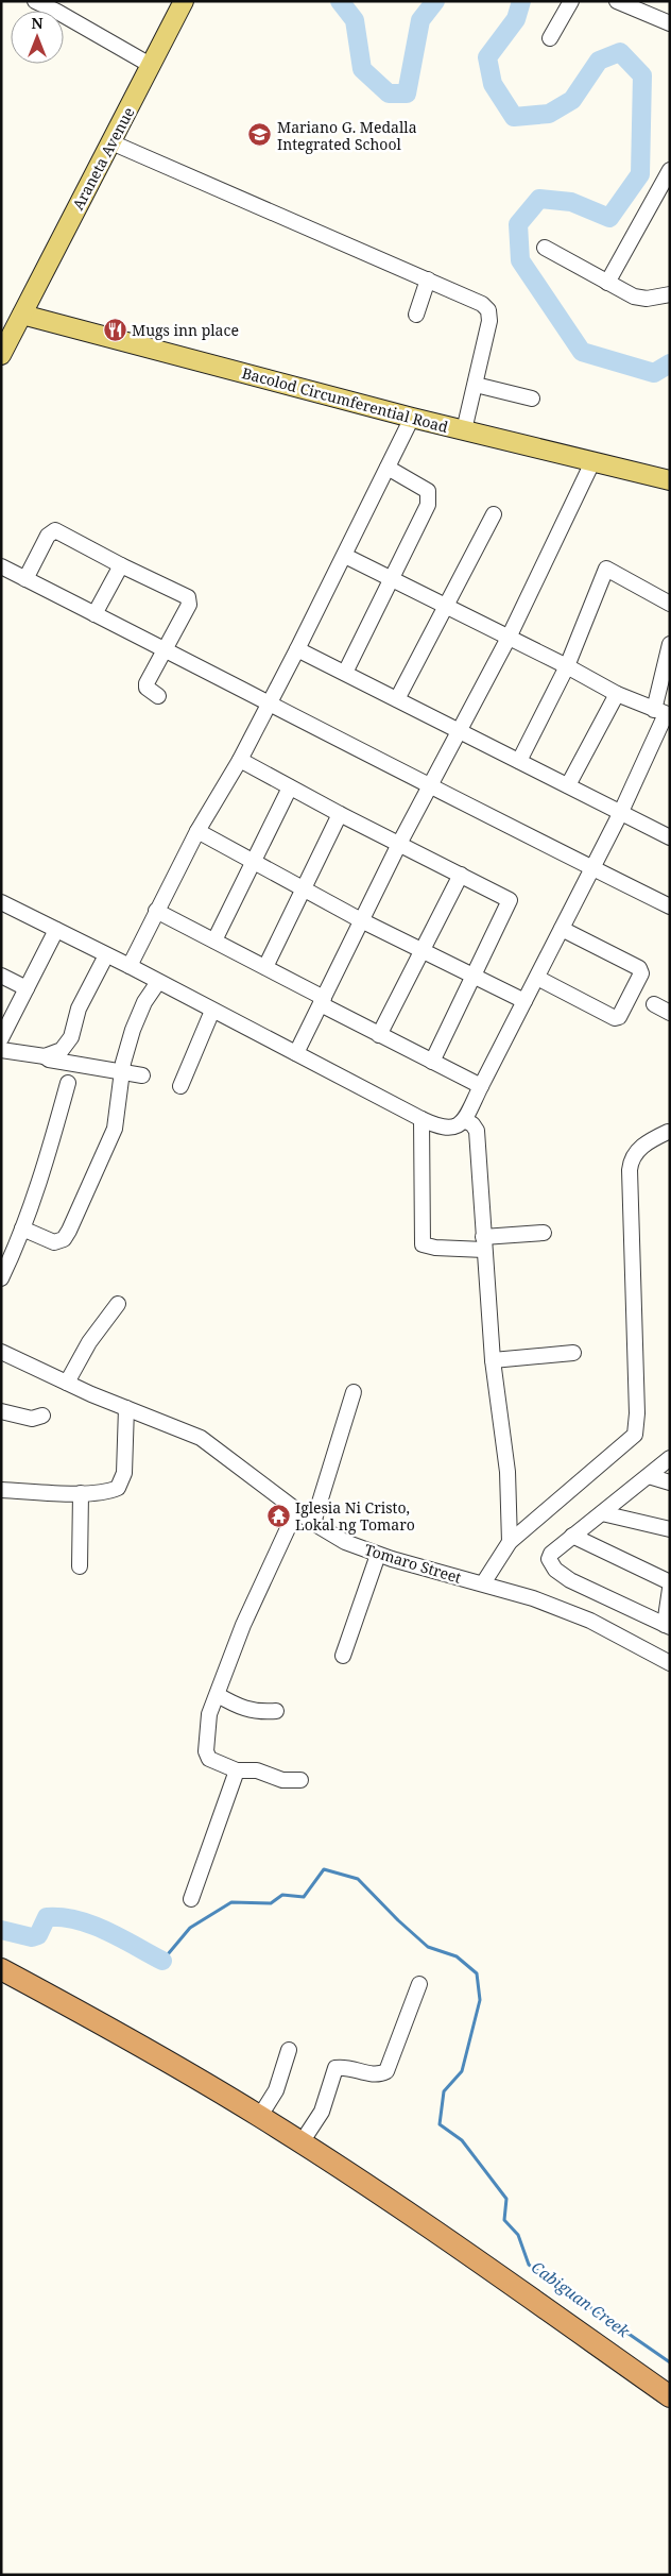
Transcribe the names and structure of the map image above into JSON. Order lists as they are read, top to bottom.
{
  "streets": {
    "main road": ["Araneta Avenue", "Bacolod Circumferential Road"],
    "street": ["Tomaro Street"]
  },
  "crossings": [
    ["Araneta Avenue", "Bacolod Circumferential Road"]
  ],
  "water": ["Cabiguan Creek"],
  "places": {
    "school or university": ["Mariano G. Medalla Integrated School"],
    "restaurant": ["Mugs inn place"],
    "temple": ["Iglesia Ni Cristo, Lokal ng Tomaro"]
  },
  "north": "top"
}
